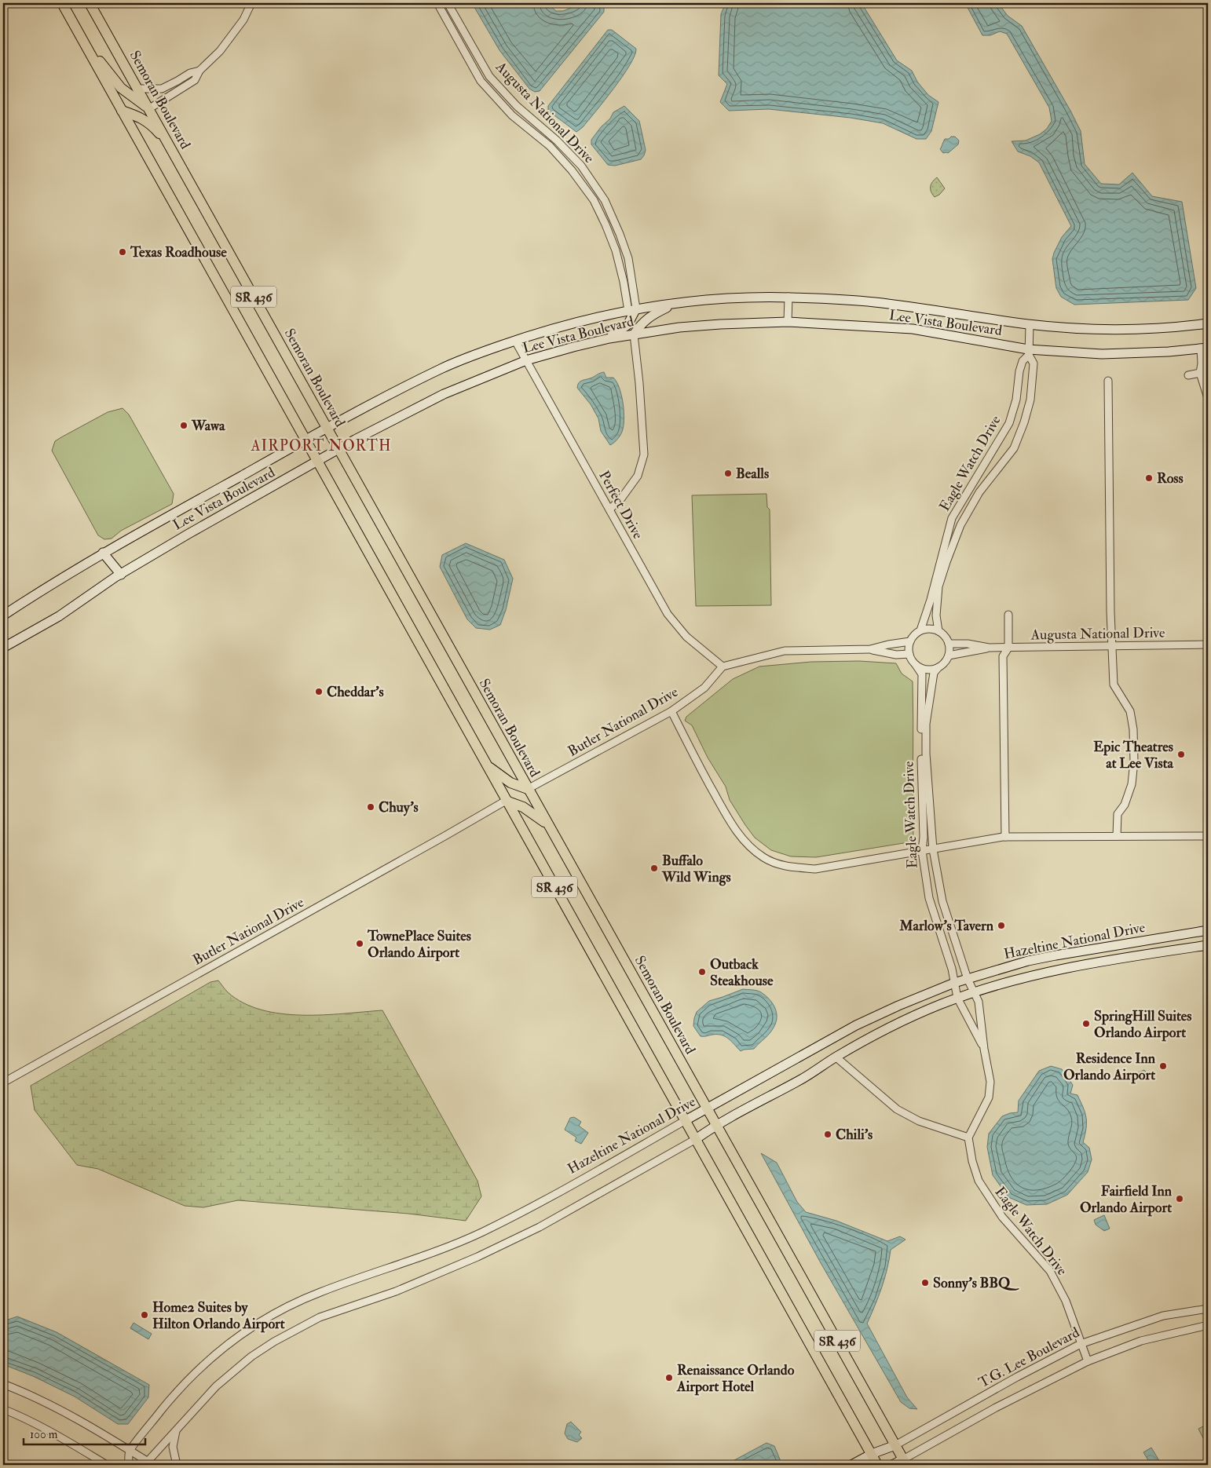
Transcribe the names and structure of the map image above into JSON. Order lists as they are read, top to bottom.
{
  "streets": {
    "main road": ["Semoran Boulevard", "SR 436"],
    "street": [
      "Augusta National Drive",
      "Lee Vista Boulevard",
      "Eagle Watch Drive",
      "Perfect Drive",
      "Butler National Drive",
      "Hazeltine National Drive",
      "T.G. Lee Boulevard"
    ]
  },
  "crossings": [
    ["Semoran Boulevard", "Lee Vista Boulevard"],
    ["Semoran Boulevard", "Butler National Drive"],
    ["Semoran Boulevard", "Hazeltine National Drive"],
    ["Semoran Boulevard", "T.G. Lee Boulevard"],
    ["Augusta National Drive", "Lee Vista Boulevard"],
    ["SR 436", "Lee Vista Boulevard"],
    ["SR 436", "Butler National Drive"],
    ["SR 436", "Hazeltine National Drive"],
    ["SR 436", "T.G. Lee Boulevard"],
    ["Lee Vista Boulevard", "Eagle Watch Drive"],
    ["Lee Vista Boulevard", "Perfect Drive"],
    ["Eagle Watch Drive", "Hazeltine National Drive"],
    ["Eagle Watch Drive", "T.G. Lee Boulevard"],
    ["Perfect Drive", "Butler National Drive"]
  ],
  "districts": ["AIRPORT NORTH"],
  "places": [
    "Texas Roadhouse",
    "Wawa",
    "Bealls",
    "Ross",
    "Cheddar's",
    "Epic Theatres at Lee Vista",
    "Chuy's",
    "Buffalo Wild Wings",
    "Marlow's Tavern",
    "TownePlace Suites Orlando Airport",
    "Outback Steakhouse",
    "SpringHill Suites Orlando Airport",
    "Residence Inn Orlando Airport",
    "Chili's",
    "Fairfield Inn Orlando Airport",
    "Sonny's BBQ",
    "Home2 Suites by Hilton Orlando Airport",
    "Renaissance Orlando Airport Hotel"
  ],
  "scale_bar": "100 m"
}
